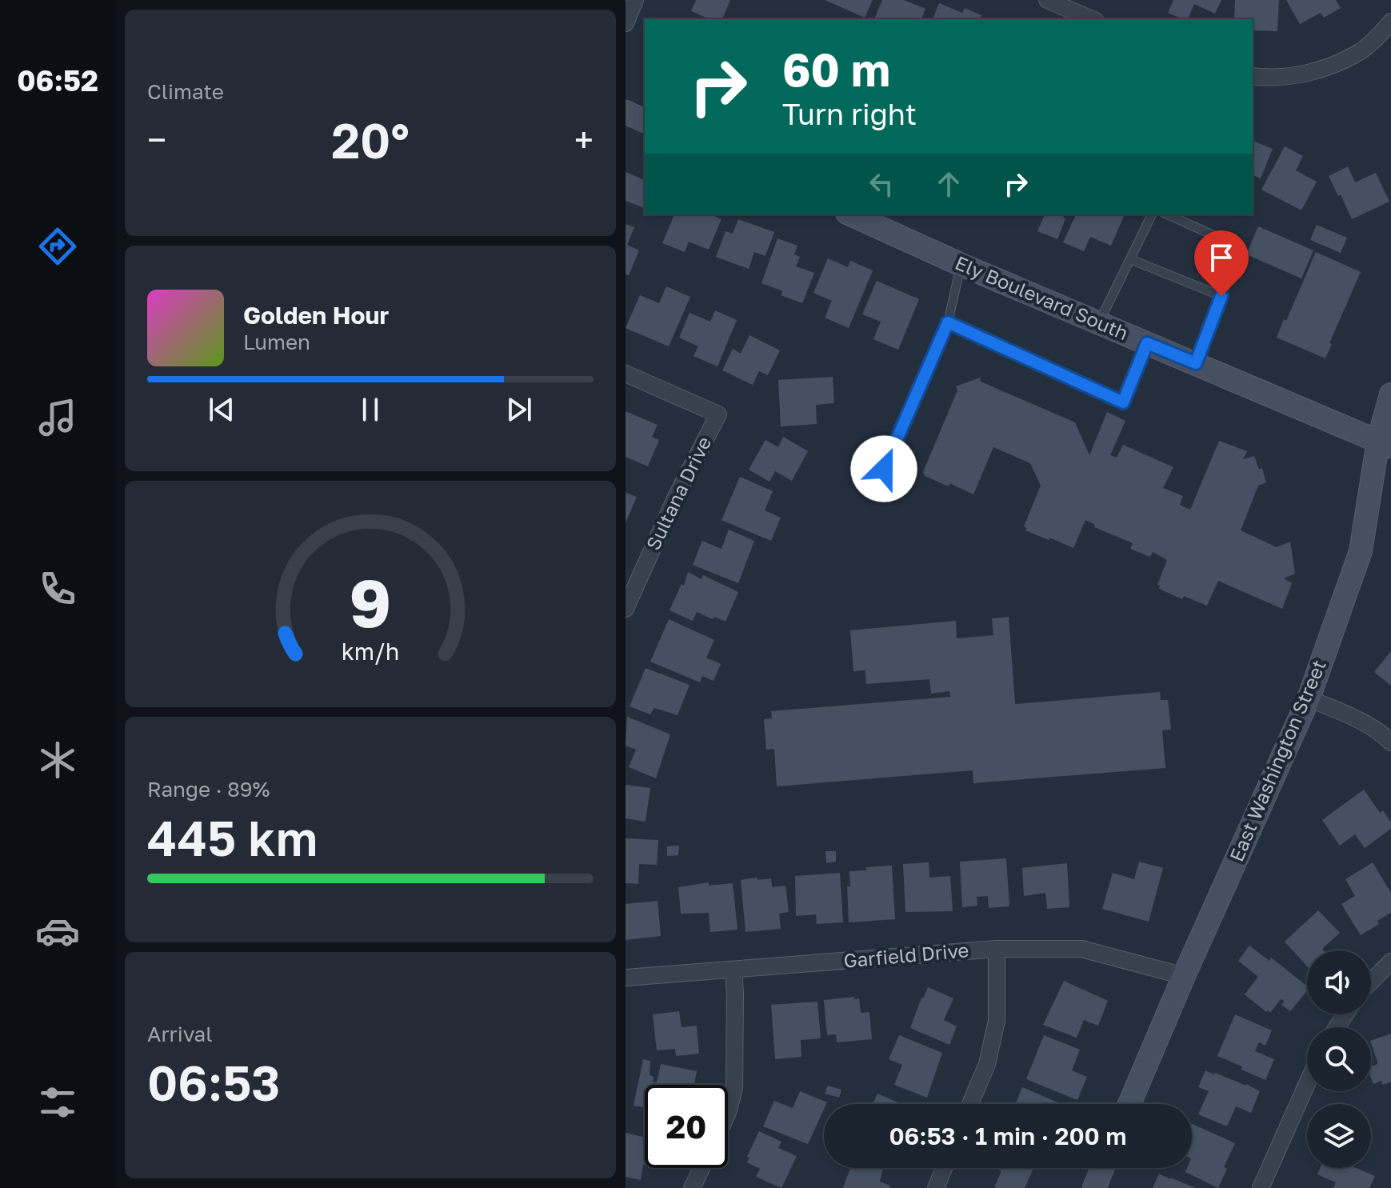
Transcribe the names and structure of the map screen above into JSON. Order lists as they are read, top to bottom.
{
  "streets": {
    "main road": ["Ely Boulevard South", "East Washington Street"],
    "street": ["Sultana Drive", "Garfield Drive"]
  },
  "crossings": [
    ["Ely Boulevard South", "East Washington Street"],
    ["East Washington Street", "Garfield Drive"]
  ],
  "page": {
    "tabs": "06:52",
    "tile": [
      "Climate",
      ["Range · 89%", "445 km"],
      ["Arrival", "06:53"]
    ],
    "turn": ["60 m", "Turn right"],
    "heat": ["−", "20°", "+"],
    "song": ["Golden Hour", "Lumen"],
    "limit": "20",
    "trip": "06:53 · 1 min · 200 m",
    "gauge": ["9", "km/h"]
  }
}
